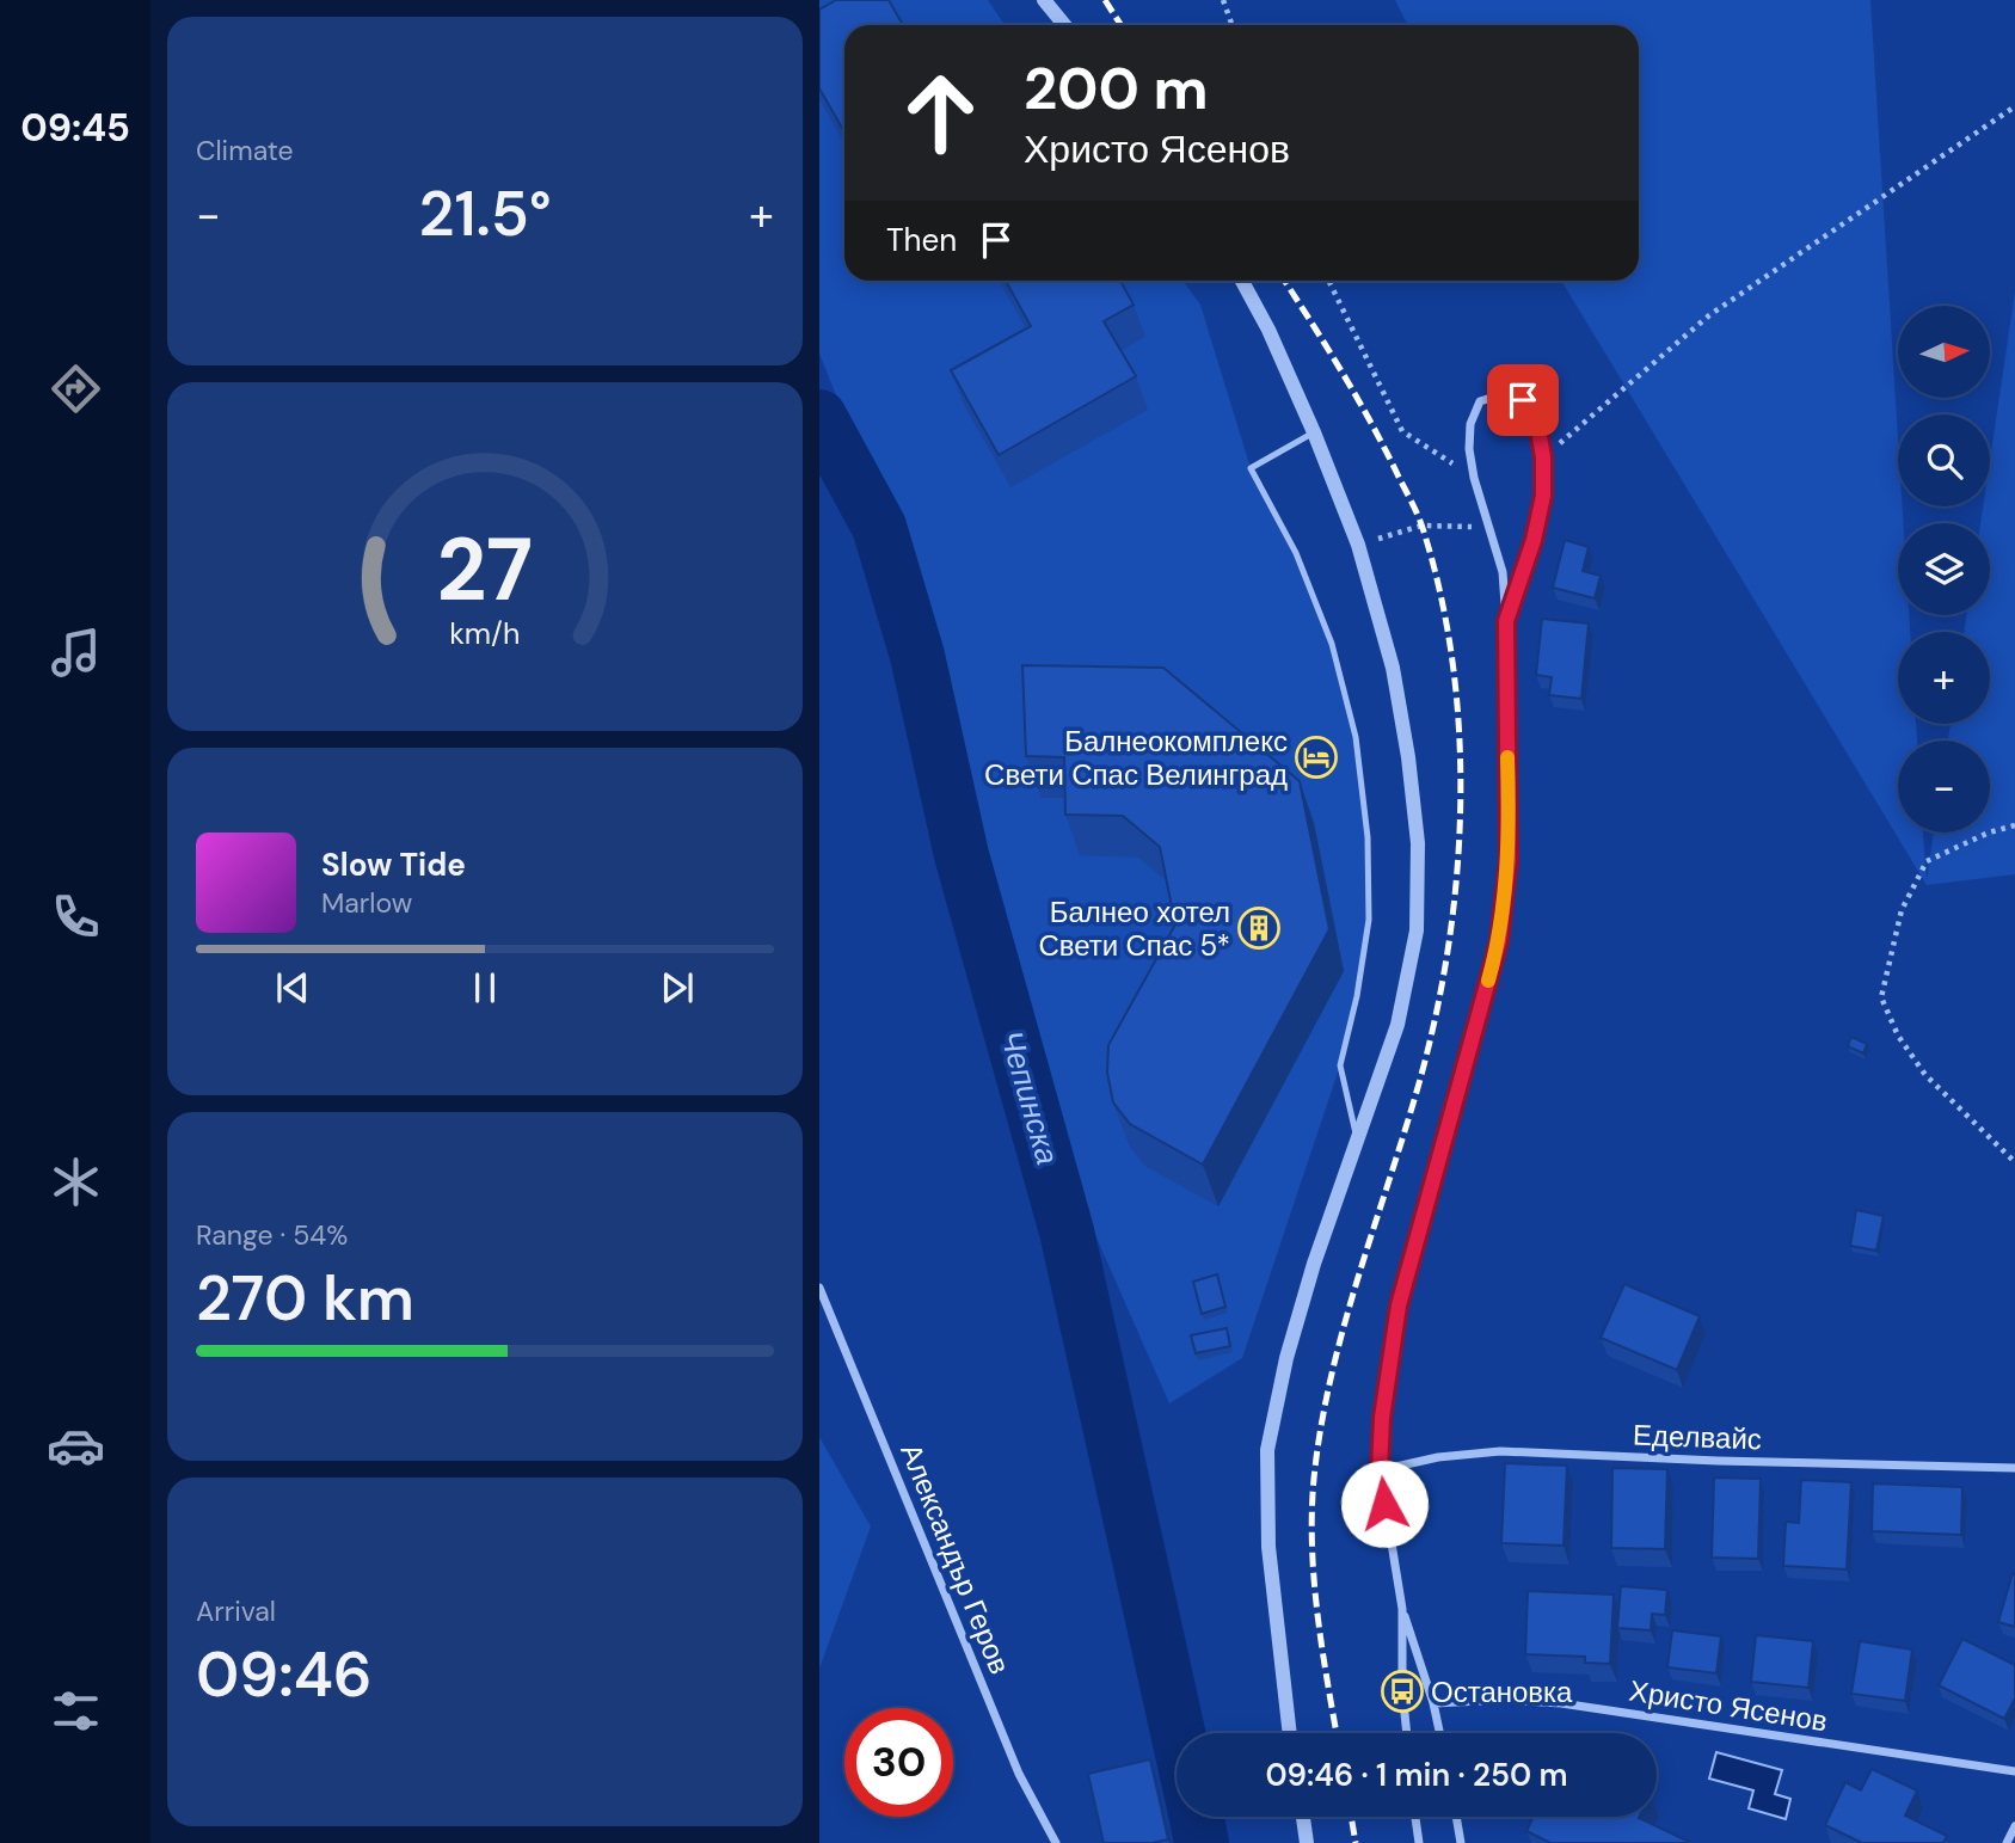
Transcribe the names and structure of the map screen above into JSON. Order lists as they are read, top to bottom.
{
  "streets": {
    "street": ["Еделвайс", "Александър Геров", "Христо Ясенов"]
  },
  "water": ["Чепинска"],
  "places": {
    "hotel": ["Балнеокомплекс Свети Спас Велинград"],
    "building": ["Балнео хотел Свети Спас 5*"],
    "bus stop": ["Остановка"]
  },
  "north": "right",
  "page": {
    "tabs": "09:45",
    "tile": [
      "Climate",
      ["Range · 54%", "270 km"],
      ["Arrival", "09:46"]
    ],
    "turn": ["200 m", "Христо Ясенов"],
    "heat": ["−", "21.5°", "+"],
    "then": "Then",
    "map_buttons": ["+", "−"],
    "song": ["Slow Tide", "Marlow"],
    "limit": "30",
    "trip": "09:46 · 1 min · 250 m",
    "gauge": ["27", "km/h"]
  }
}
